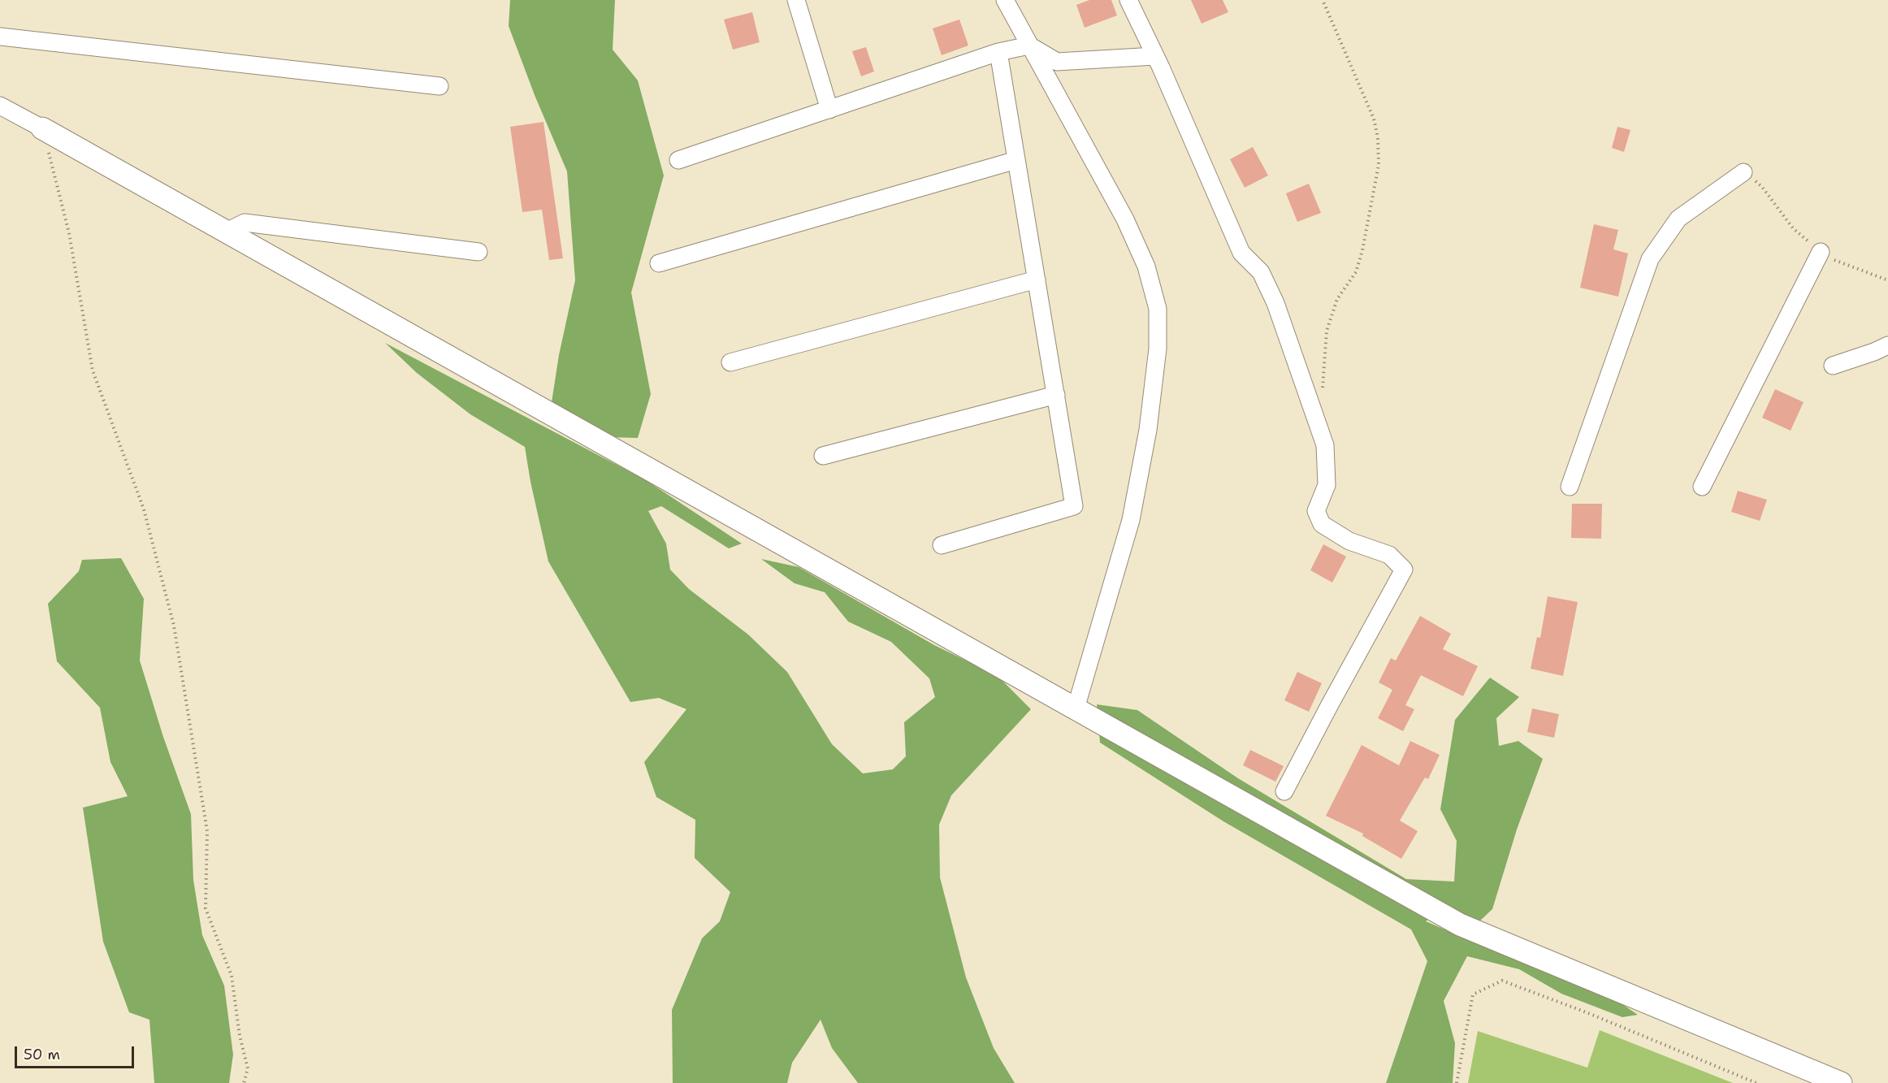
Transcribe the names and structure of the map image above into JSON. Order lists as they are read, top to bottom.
{
  "scale_bar": "50 m"
}
